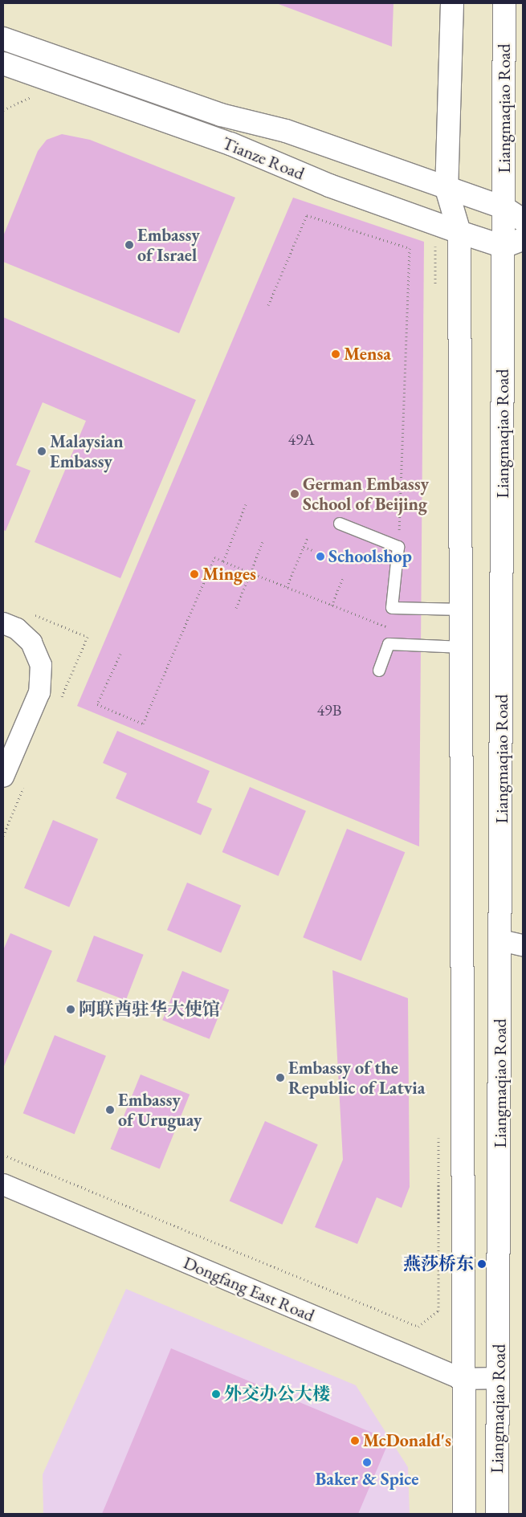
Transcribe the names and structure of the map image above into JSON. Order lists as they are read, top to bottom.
{
  "streets": {
    "street": ["Liangmaqiao Road", "Tianze Road", "Dongfang East Road"]
  },
  "crossings": [
    ["Liangmaqiao Road", "Tianze Road"],
    ["Liangmaqiao Road", "Dongfang East Road"]
  ],
  "places": [
    "Embassy of Israel",
    "Mensa",
    "Malaysian Embassy",
    "German Embassy School of Beijing",
    "Schoolshop",
    "Minges",
    "阿联酋驻华大使馆",
    "Embassy of the Republic of Latvia",
    "Embassy of Uruguay",
    "燕莎桥东",
    "外交办公大楼",
    "McDonald's",
    "Baker & Spice"
  ],
  "house_numbers": ["49A", "49B"]
}
